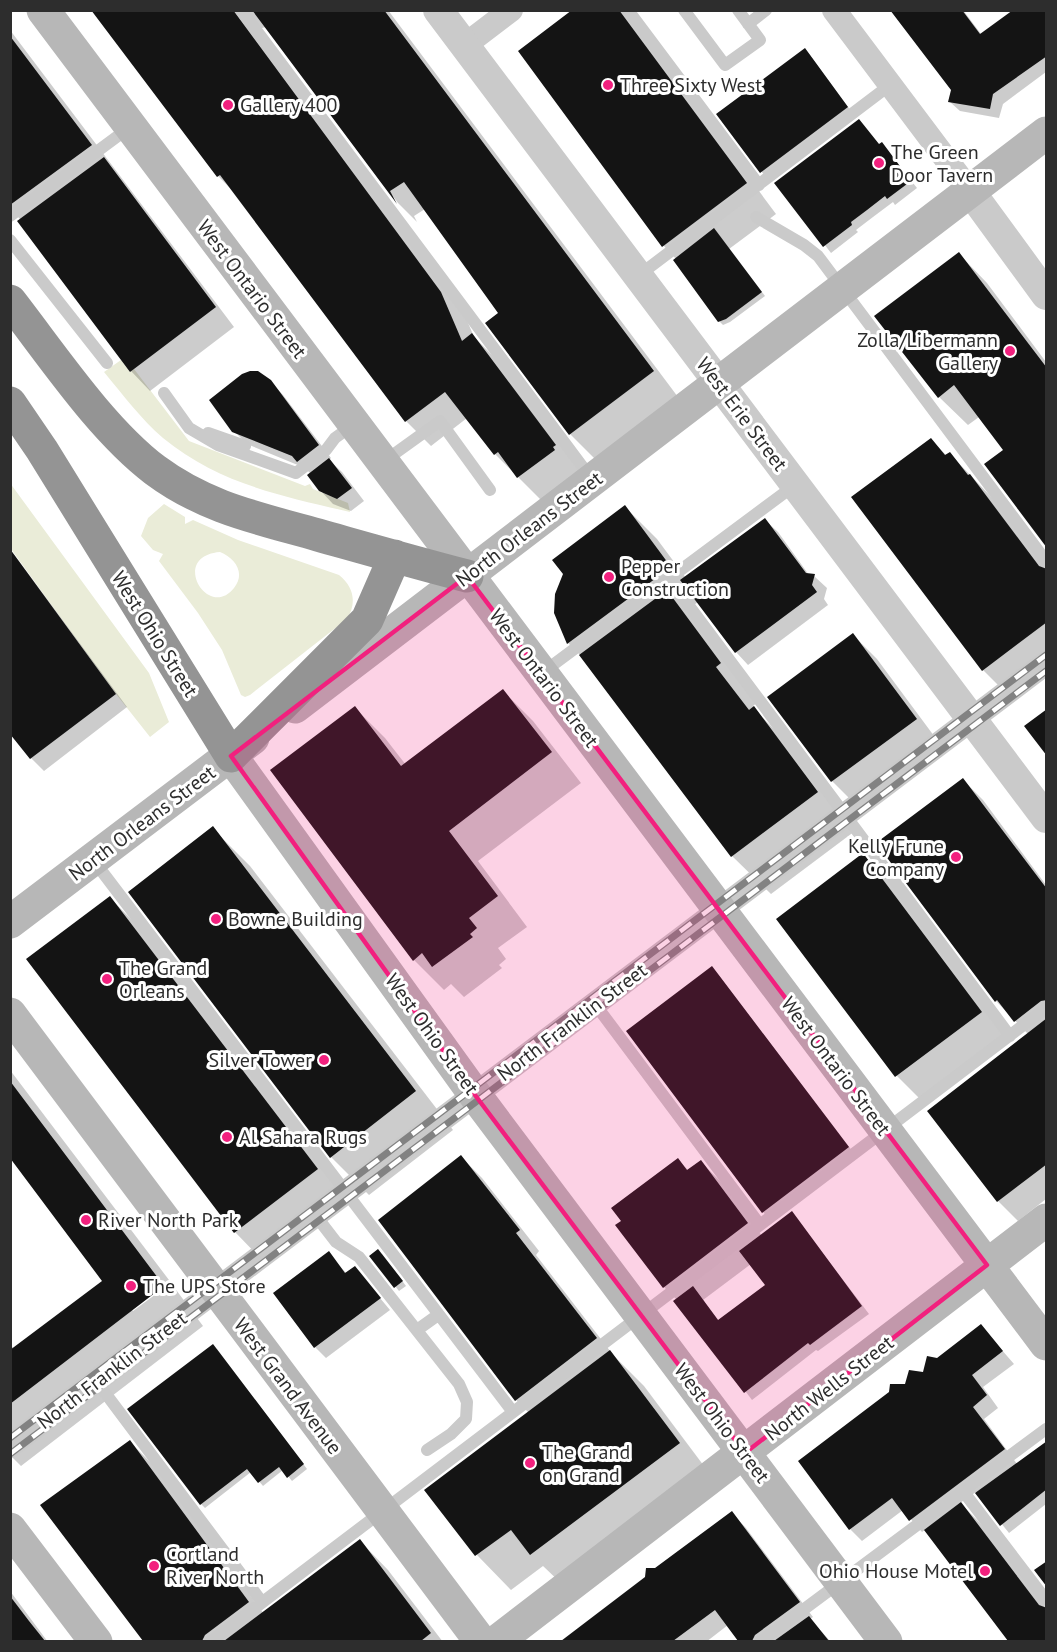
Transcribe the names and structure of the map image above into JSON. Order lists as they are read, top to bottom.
{
  "streets": {
    "highway": ["West Ohio Street"],
    "main road": [
      "West Ontario Street",
      "North Orleans Street",
      "West Grand Avenue",
      "North Wells Street"
    ],
    "street": ["West Erie Street", "North Franklin Street"]
  },
  "crossings": [
    ["West Ontario Street", "North Orleans Street"],
    ["West Ontario Street", "North Franklin Street"],
    ["West Ontario Street", "North Wells Street"],
    ["West Erie Street", "North Orleans Street"],
    ["West Erie Street", "North Franklin Street"],
    ["North Orleans Street", "West Ohio Street"],
    ["West Ohio Street", "North Franklin Street"],
    ["West Ohio Street", "North Wells Street"],
    ["North Franklin Street", "West Grand Avenue"]
  ],
  "places": [
    "Three Sixty West",
    "Gallery 400",
    "The Green Door Tavern",
    "Zolla/Libermann Gallery",
    "Pepper Construction",
    "Kelly Frune Company",
    "Bowne Building",
    "The Grand Orleans",
    "Silver Tower",
    "Al Sahara Rugs",
    "River North Park",
    "The UPS Store",
    "The Grand on Grand",
    "Cortland River North",
    "Ohio House Motel"
  ]
}
